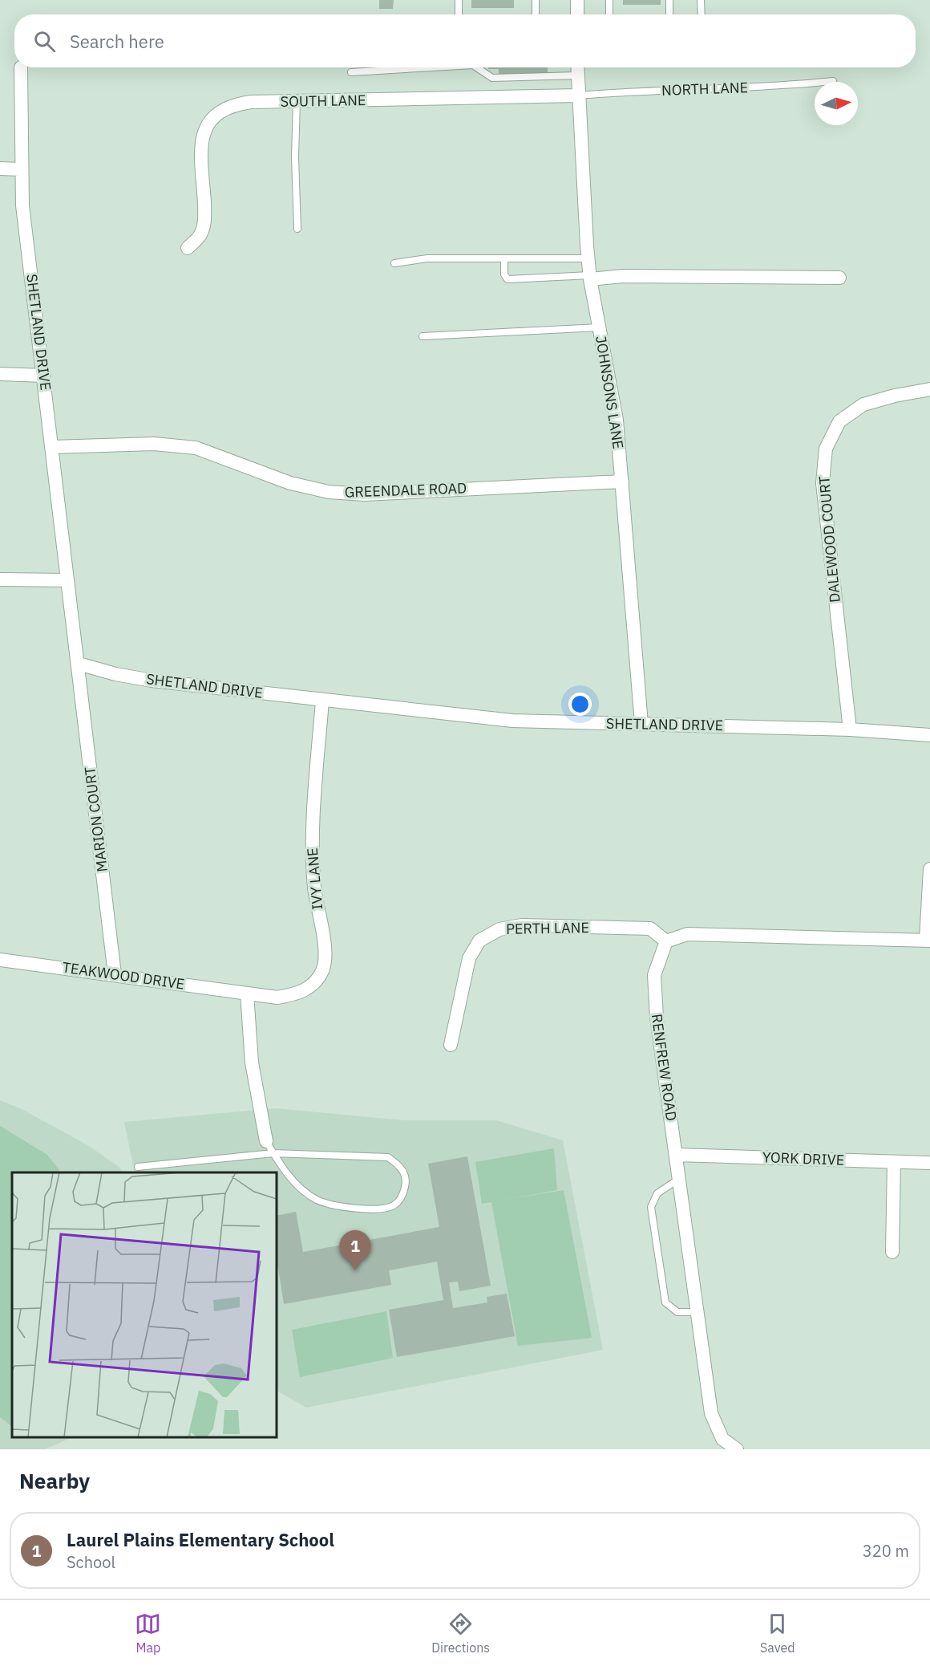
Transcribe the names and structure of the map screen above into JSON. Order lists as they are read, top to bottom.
{
  "streets": {
    "street": [
      "SOUTH LANE",
      "SHETLAND DRIVE",
      "JOHNSONS LANE",
      "GREENDALE ROAD",
      "DALEWOOD COURT",
      "MARION COURT",
      "IVY LANE",
      "PERTH LANE",
      "TEAKWOOD DRIVE",
      "RENFREW ROAD",
      "YORK DRIVE"
    ],
    "lane": ["NORTH LANE"]
  },
  "crossings": [
    ["NORTH LANE", "SOUTH LANE"],
    ["NORTH LANE", "JOHNSONS LANE"],
    ["SOUTH LANE", "JOHNSONS LANE"],
    ["SHETLAND DRIVE", "JOHNSONS LANE"],
    ["SHETLAND DRIVE", "GREENDALE ROAD"],
    ["SHETLAND DRIVE", "DALEWOOD COURT"],
    ["SHETLAND DRIVE", "MARION COURT"],
    ["SHETLAND DRIVE", "IVY LANE"],
    ["JOHNSONS LANE", "GREENDALE ROAD"],
    ["MARION COURT", "TEAKWOOD DRIVE"],
    ["IVY LANE", "TEAKWOOD DRIVE"],
    ["PERTH LANE", "RENFREW ROAD"],
    ["RENFREW ROAD", "YORK DRIVE"]
  ],
  "north": "right",
  "page": {
    "search": "Search here",
    "pins": "1",
    "heading": "Nearby",
    "list": [
      {
        "mark": "1",
        "name": "Laurel Plains Elementary School",
        "note": "School",
        "value": "320 m"
      }
    ],
    "nav": ["Map", "Directions", "Saved"]
  }
}
